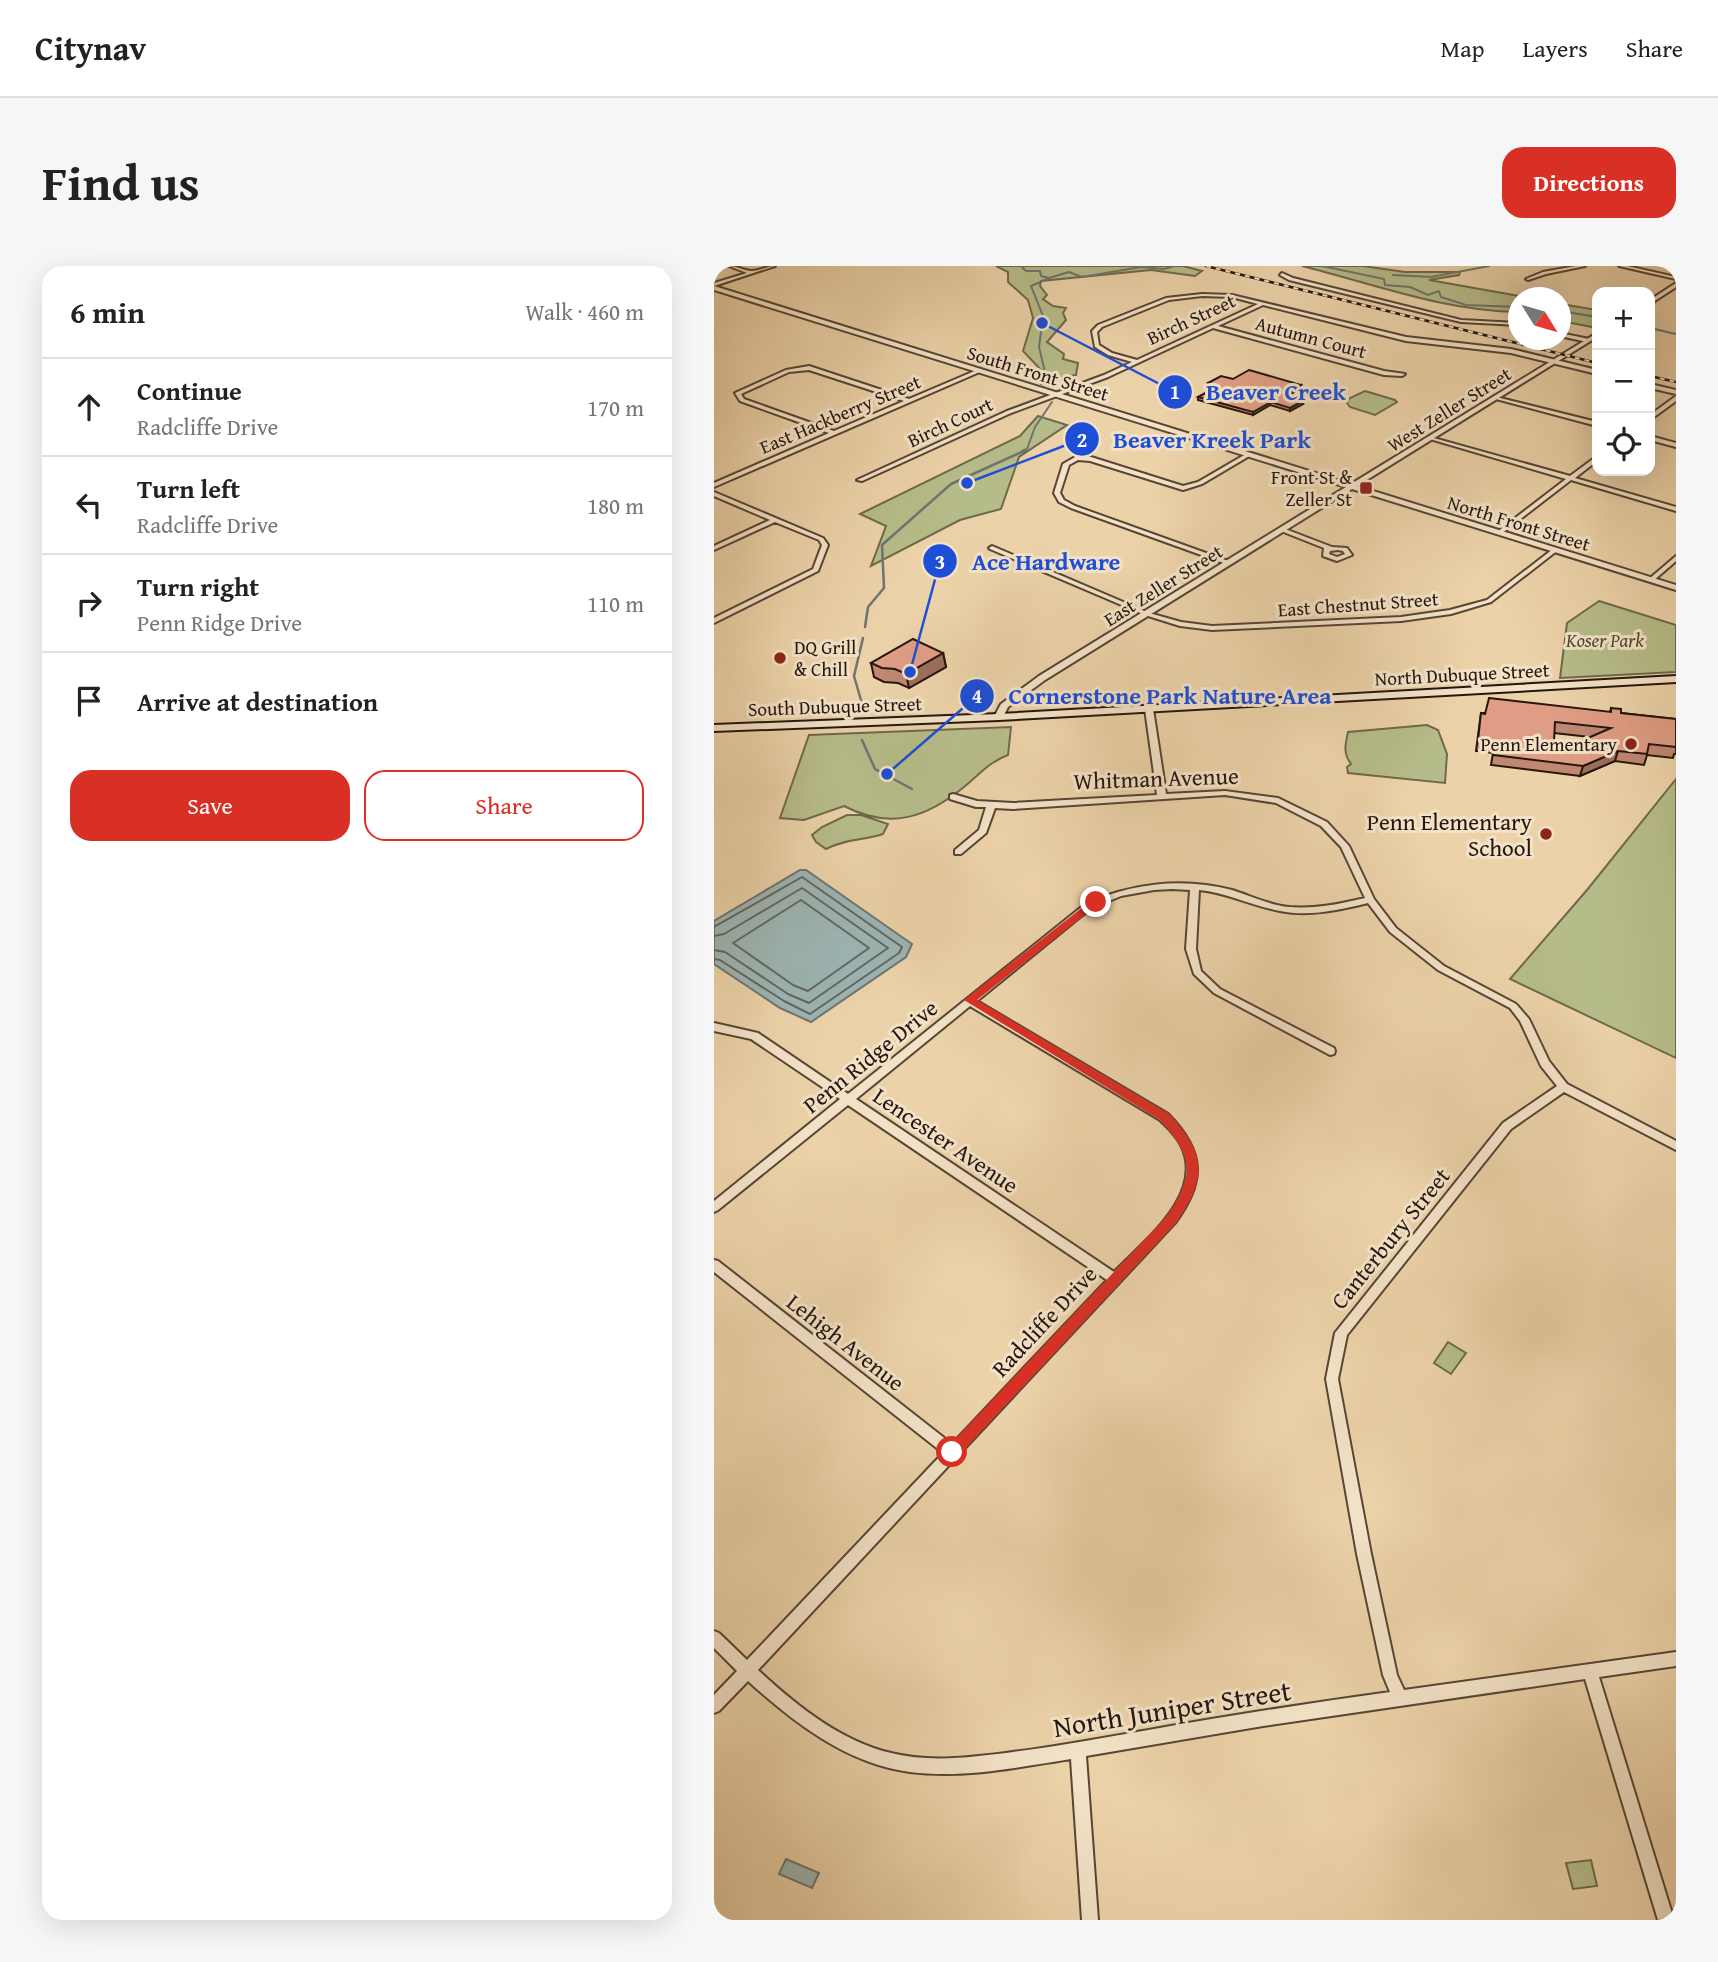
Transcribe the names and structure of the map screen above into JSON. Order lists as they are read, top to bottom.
{
  "streets": {
    "main road": ["North Dubuque Street", "South Dubuque Street"],
    "street": [
      "Birch Street",
      "Autumn Court",
      "South Front Street",
      "West Zeller Street",
      "East Hackberry Street",
      "Birch Court",
      "North Front Street",
      "East Zeller Street",
      "East Chestnut Street",
      "Whitman Avenue",
      "Penn Ridge Drive",
      "Lencester Avenue",
      "Canterbury Street",
      "Radcliffe Drive",
      "Lehigh Avenue",
      "North Juniper Street"
    ]
  },
  "crossings": [
    ["Birch Street", "Autumn Court"],
    ["Birch Street", "South Front Street"],
    ["Birch Street", "Birch Court"],
    ["South Front Street", "West Zeller Street"],
    ["South Front Street", "East Hackberry Street"],
    ["South Front Street", "Birch Court"],
    ["South Front Street", "North Front Street"],
    ["South Front Street", "East Zeller Street"],
    ["West Zeller Street", "North Front Street"],
    ["West Zeller Street", "East Zeller Street"],
    ["North Front Street", "East Zeller Street"],
    ["North Front Street", "East Chestnut Street"],
    ["East Zeller Street", "East Chestnut Street"],
    ["East Zeller Street", "North Dubuque Street"],
    ["East Zeller Street", "South Dubuque Street"],
    ["North Dubuque Street", "South Dubuque Street"],
    ["Whitman Avenue", "Penn Ridge Drive"],
    ["Whitman Avenue", "Canterbury Street"],
    ["Penn Ridge Drive", "Lencester Avenue"],
    ["Penn Ridge Drive", "Radcliffe Drive"],
    ["Lencester Avenue", "Radcliffe Drive"],
    ["Canterbury Street", "North Juniper Street"],
    ["Radcliffe Drive", "Lehigh Avenue"],
    ["Radcliffe Drive", "North Juniper Street"]
  ],
  "parks": ["Koser Park"],
  "places": {
    "other": [
      "Beaver Creek",
      "Beaver Kreek Park",
      "DQ Grill & Chill",
      "Ace Hardware",
      "Penn Elementary",
      "Cornerstone Park Nature Area",
      "Penn Elementary School"
    ],
    "transit": ["Front St & Zeller St"]
  },
  "north": "bottom right",
  "page": {
    "header": "Citynav",
    "nav": ["Map", "Layers", "Share"],
    "title": "Find us",
    "buttons": [
      "Directions",
      ["Save", "Share"]
    ],
    "heading": ["6 min", "Walk · 460 m"],
    "map_buttons": ["+", "−"],
    "list": [
      ["Continue", "Radcliffe Drive", "170 m"],
      ["Turn left", "Radcliffe Drive", "180 m"],
      ["Turn right", "Penn Ridge Drive", "110 m"],
      "Arrive at destination"
    ]
  }
}
